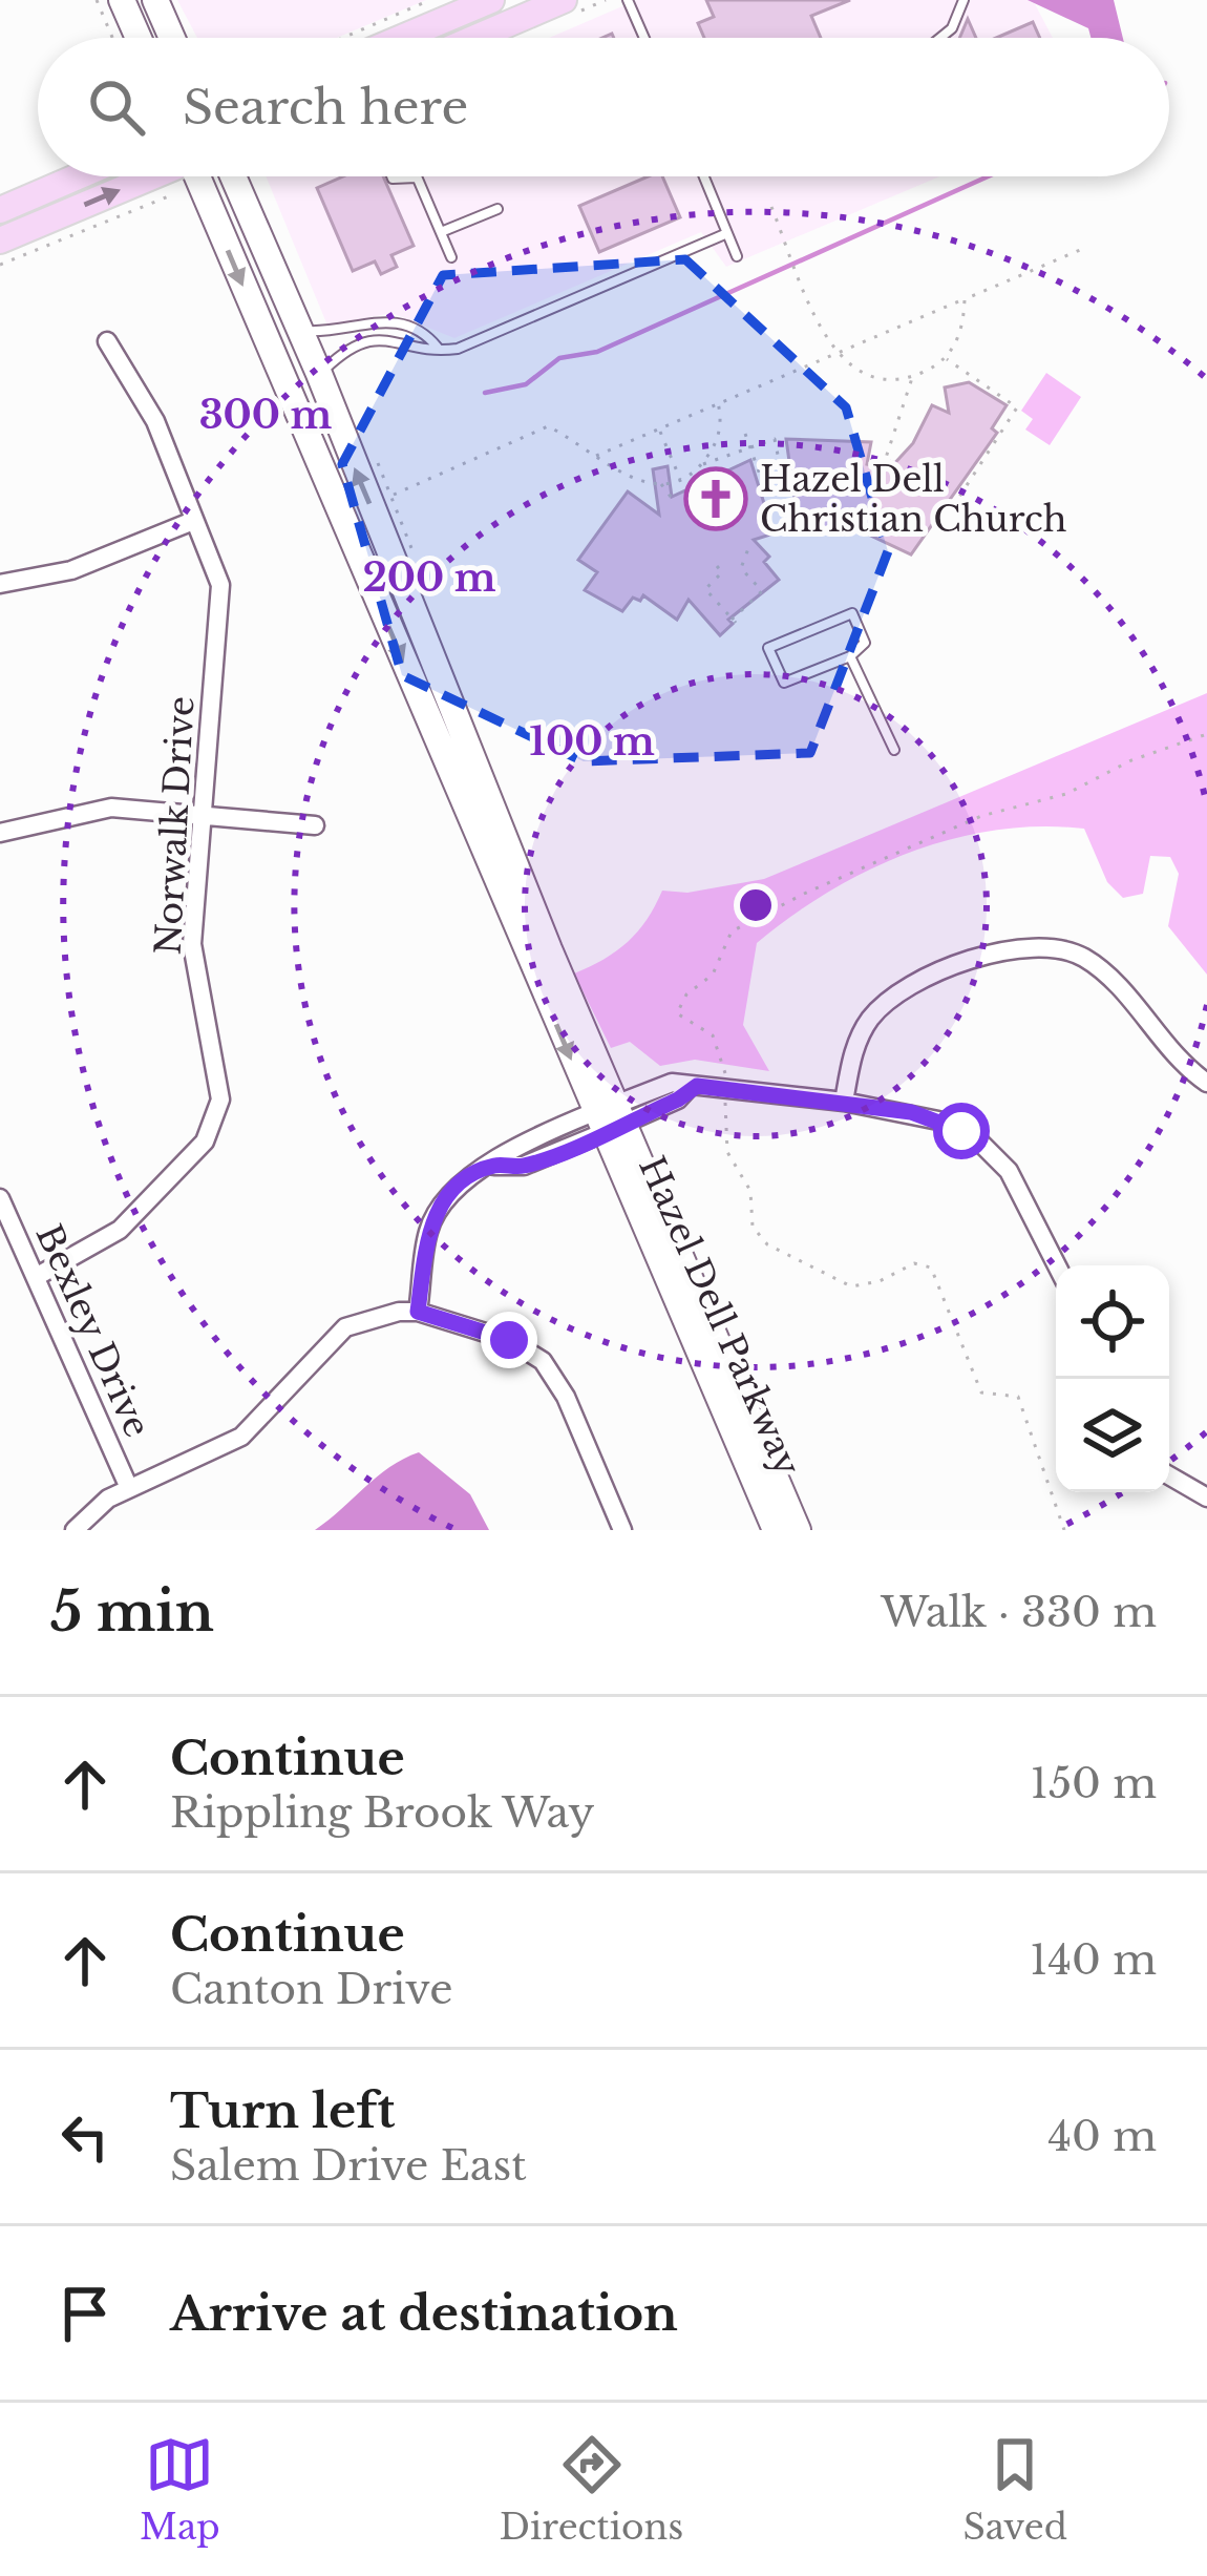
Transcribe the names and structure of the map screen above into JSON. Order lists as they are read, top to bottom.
{
  "streets": {
    "main road": ["Hazel Dell Parkway"],
    "street": ["Norwalk Drive", "Bexley Drive"]
  },
  "crossings": [
    ["Norwalk Drive", "Bexley Drive"]
  ],
  "places": {
    "church": ["Hazel Dell Christian Church"]
  },
  "page": {
    "search": "Search here",
    "heading": ["5 min", "Walk · 330 m"],
    "list": [
      ["Continue", "Rippling Brook Way", "150 m"],
      ["Continue", "Canton Drive", "140 m"],
      ["Turn left", "Salem Drive East", "40 m"],
      "Arrive at destination"
    ],
    "nav": ["Map", "Directions", "Saved"]
  },
  "rings": ["300 m", "200 m", "100 m"]
}
